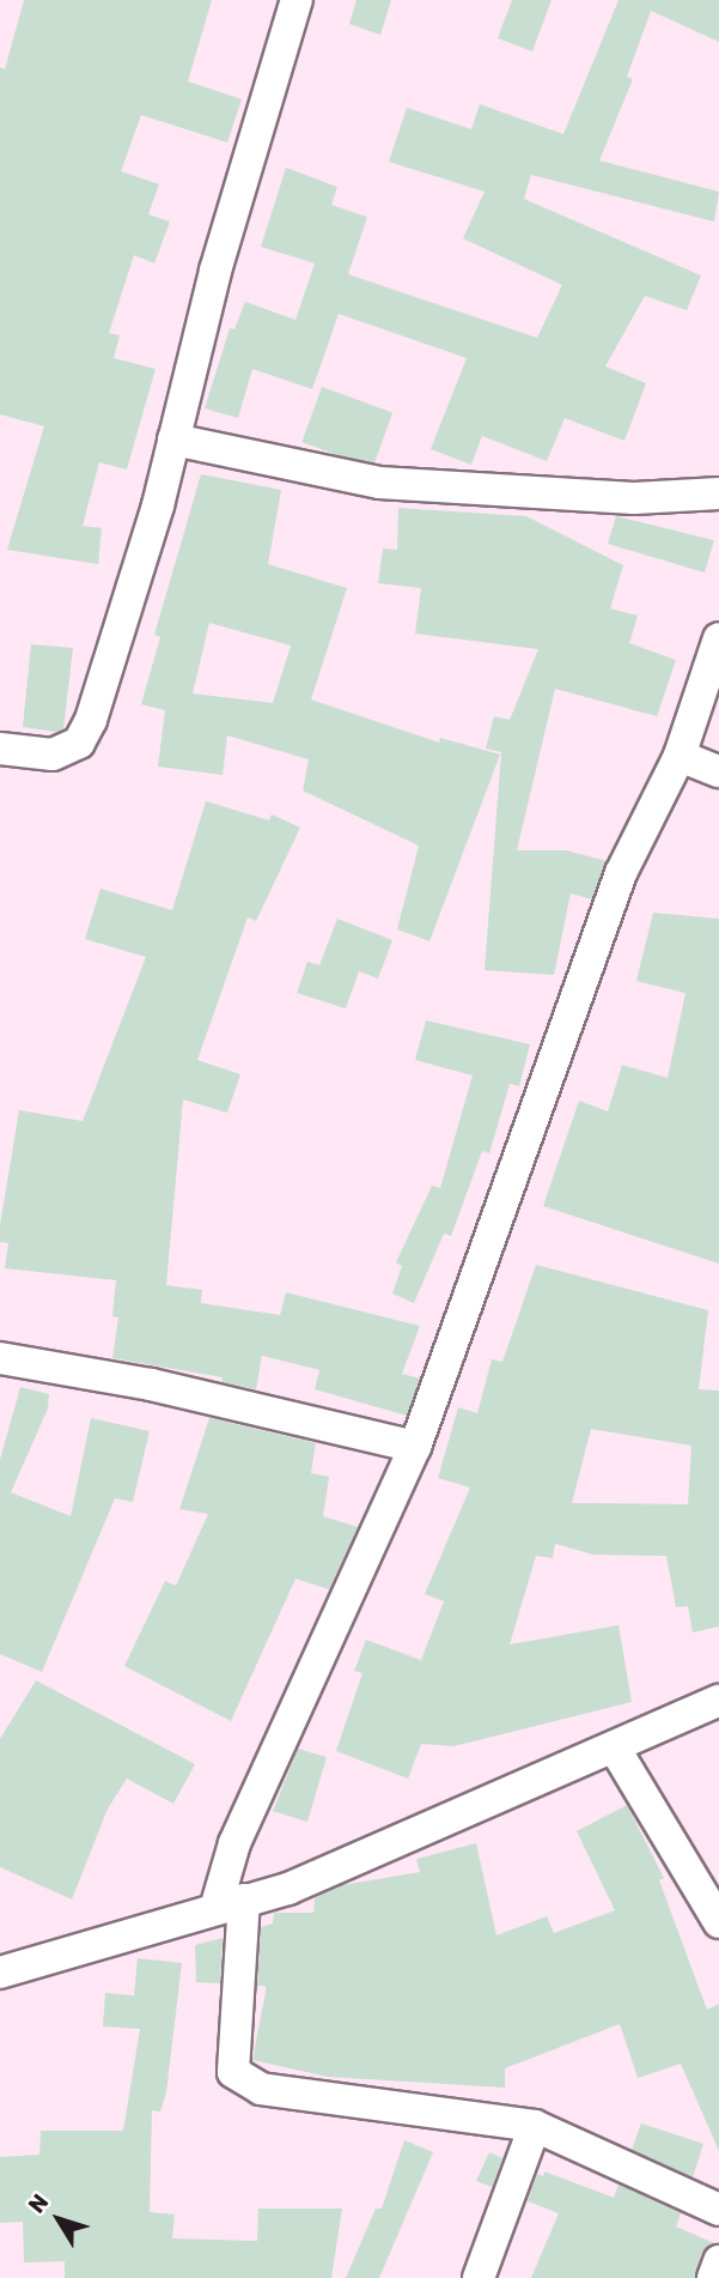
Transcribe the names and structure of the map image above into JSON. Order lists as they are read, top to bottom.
{
  "north": "top left"
}
